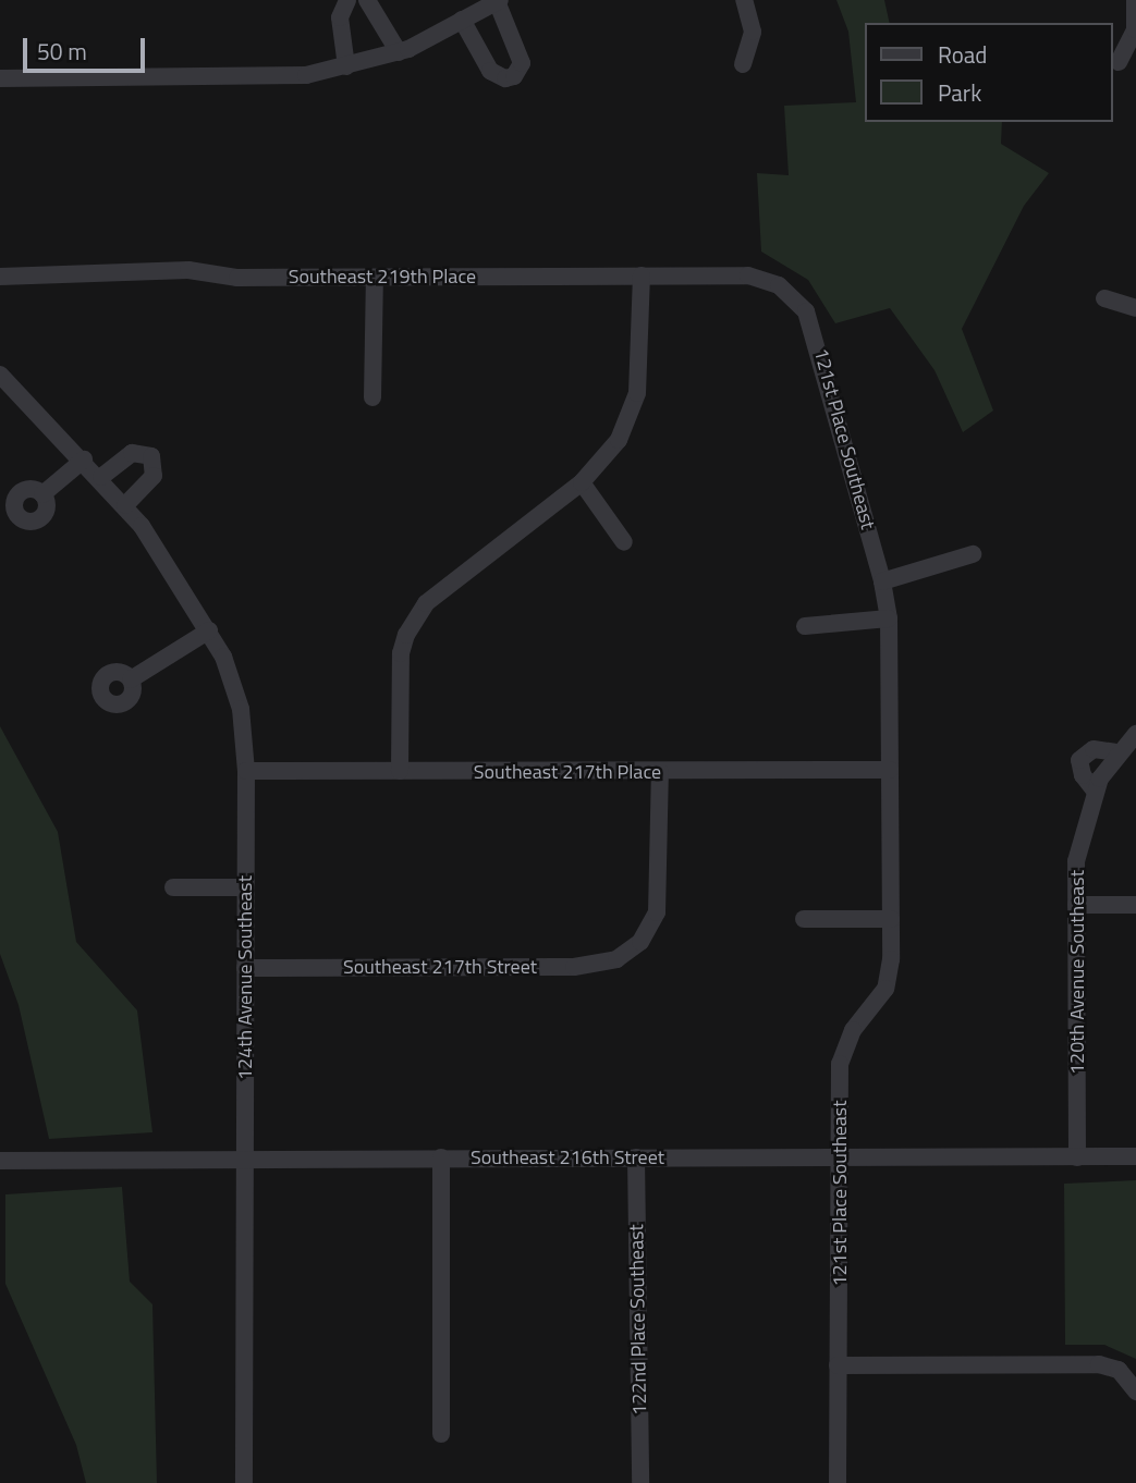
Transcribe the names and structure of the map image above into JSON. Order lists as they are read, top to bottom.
{
  "streets": {
    "street": [
      "Southeast 219th Place",
      "121st Place Southeast",
      "Southeast 217th Place",
      "Southeast 217th Street",
      "120th Avenue Southeast",
      "124th Avenue Southeast",
      "Southeast 216th Street",
      "122nd Place Southeast"
    ]
  },
  "crossings": [
    ["Southeast 219th Place", "121st Place Southeast"],
    ["121st Place Southeast", "Southeast 217th Place"],
    ["121st Place Southeast", "Southeast 216th Street"],
    ["Southeast 217th Place", "Southeast 217th Street"],
    ["Southeast 217th Place", "124th Avenue Southeast"],
    ["Southeast 217th Street", "124th Avenue Southeast"],
    ["120th Avenue Southeast", "Southeast 216th Street"],
    ["124th Avenue Southeast", "Southeast 216th Street"],
    ["Southeast 216th Street", "122nd Place Southeast"]
  ],
  "legend": ["Road", "Park"],
  "scale_bar": "50 m"
}
